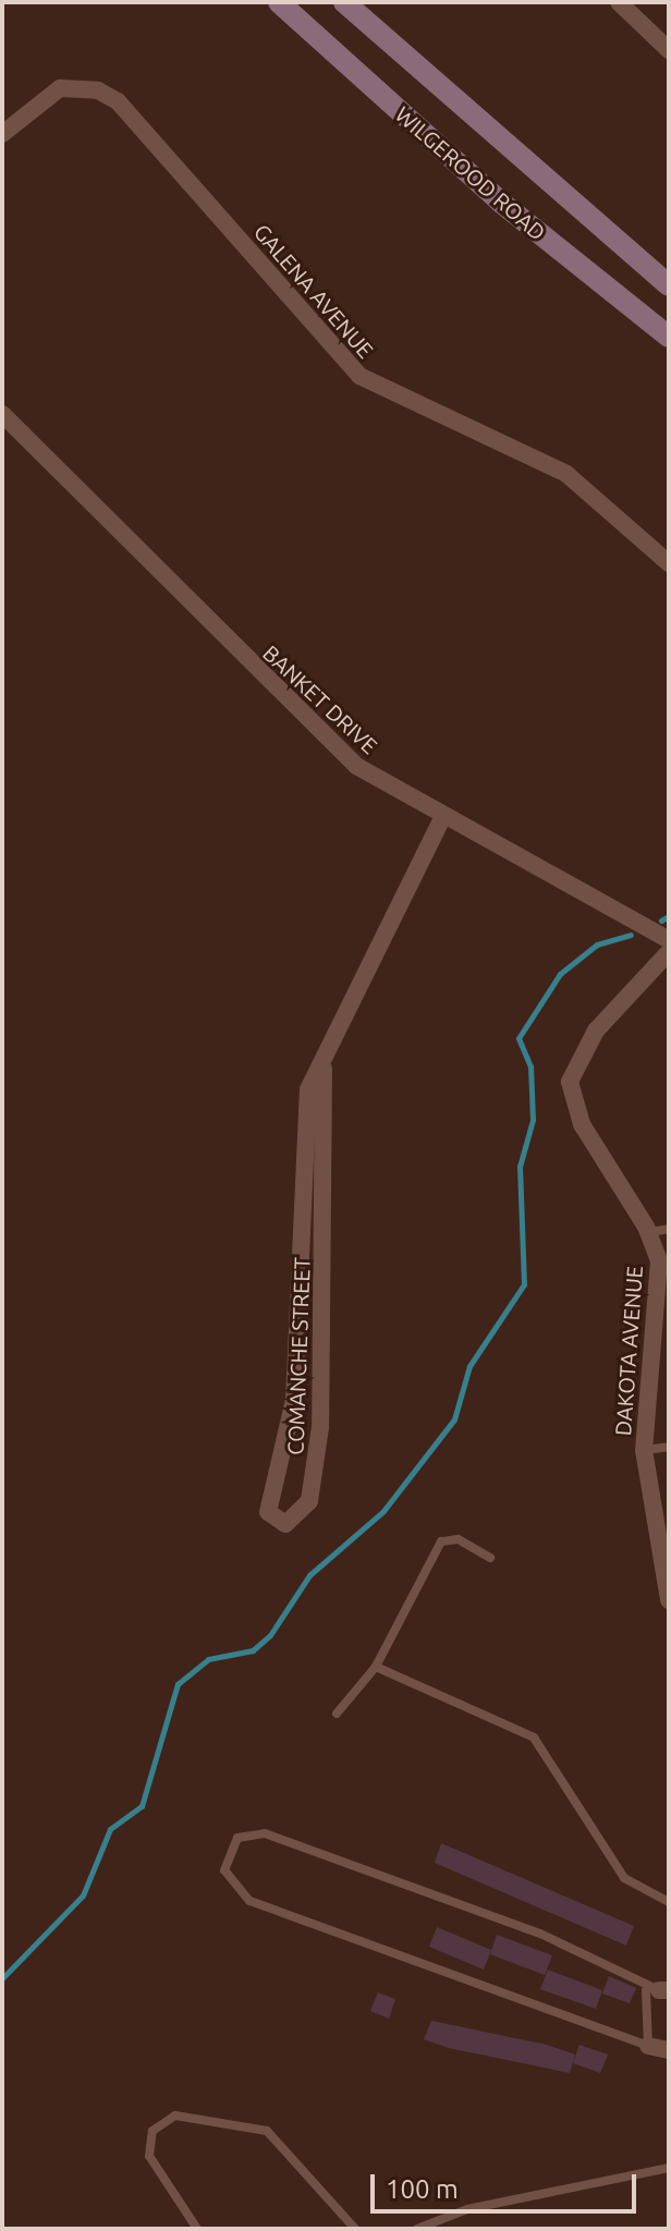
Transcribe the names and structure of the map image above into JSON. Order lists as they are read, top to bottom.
{
  "streets": {
    "street": [
      "WILGEROOD ROAD",
      "GALENA AVENUE",
      "BANKET DRIVE",
      "DAKOTA AVENUE",
      "COMANCHE STREET"
    ]
  },
  "crossings": [
    ["BANKET DRIVE", "COMANCHE STREET"]
  ],
  "scale_bar": "100 m"
}
